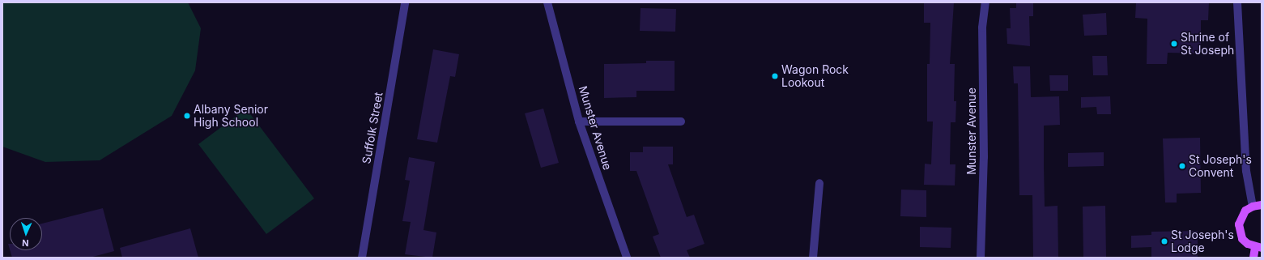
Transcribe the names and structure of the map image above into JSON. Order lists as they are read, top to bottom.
{
  "streets": {
    "street": ["Suffolk Street", "Munster Avenue"]
  },
  "places": [
    "Shrine of St Joseph",
    "Wagon Rock Lookout",
    "Albany Senior High School",
    "St Joseph's Convent",
    "St Joseph's Lodge"
  ],
  "north": "bottom"
}
